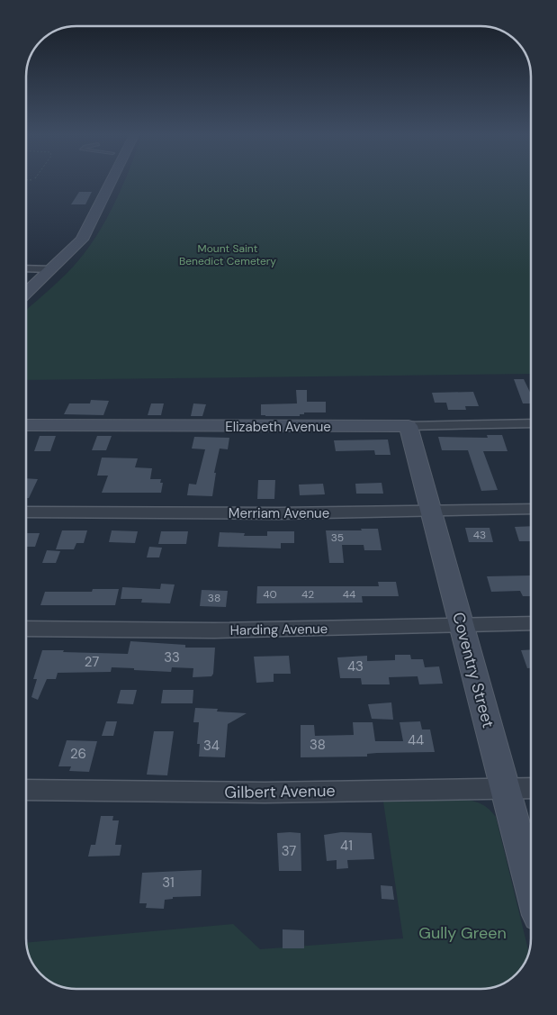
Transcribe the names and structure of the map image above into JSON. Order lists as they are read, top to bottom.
{
  "streets": {
    "street": [
      "Elizabeth Avenue",
      "Merriam Avenue",
      "Harding Avenue",
      "Coventry Street",
      "Gilbert Avenue"
    ]
  },
  "crossings": [
    ["Elizabeth Avenue", "Coventry Street"],
    ["Merriam Avenue", "Coventry Street"],
    ["Harding Avenue", "Coventry Street"],
    ["Coventry Street", "Gilbert Avenue"]
  ],
  "parks": ["Mount Saint Benedict Cemetery", "Gully Green"],
  "house_numbers": [
    "43",
    "35",
    "40",
    "42",
    "44",
    "38",
    "33",
    "27",
    "43",
    "44",
    "38",
    "34",
    "26",
    "41",
    "37",
    "31"
  ]
}
